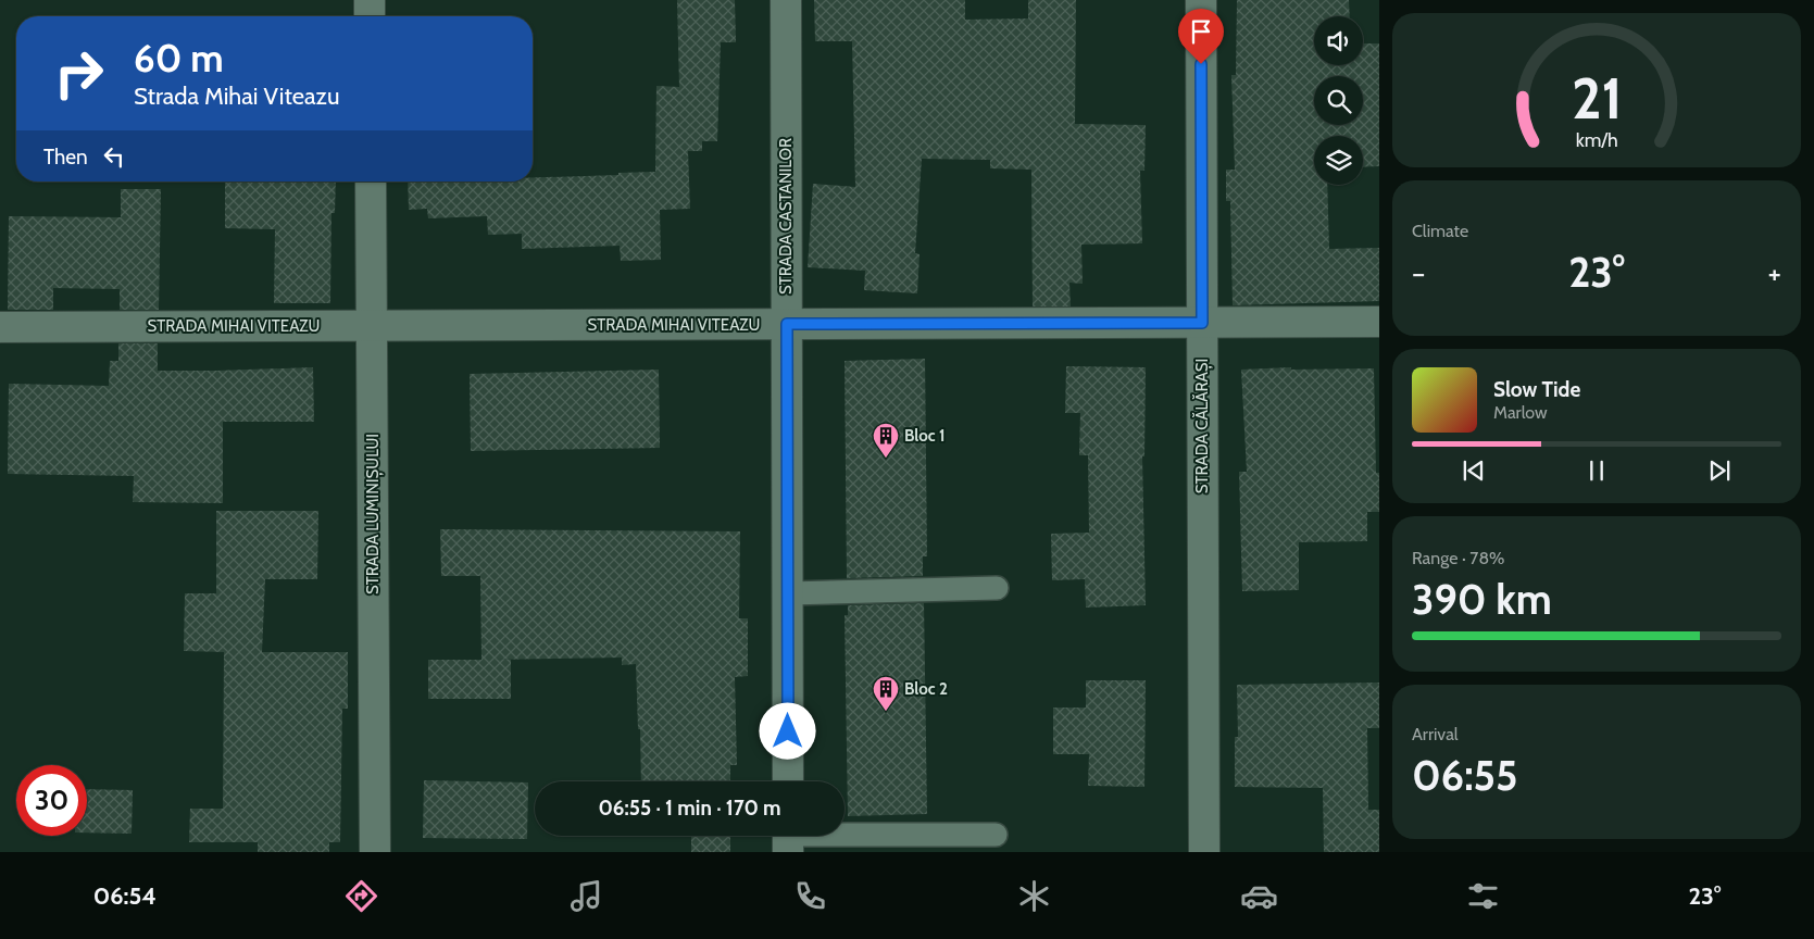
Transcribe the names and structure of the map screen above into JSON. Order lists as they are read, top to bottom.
{
  "streets": {
    "street": [
      "STRADA CASTANILOR",
      "STRADA MIHAI VITEAZU",
      "STRADA CĂLĂRAȘI",
      "STRADA LUMINIȘULUI"
    ]
  },
  "crossings": [
    ["STRADA CASTANILOR", "STRADA MIHAI VITEAZU"],
    ["STRADA MIHAI VITEAZU", "STRADA CĂLĂRAȘI"],
    ["STRADA MIHAI VITEAZU", "STRADA LUMINIȘULUI"]
  ],
  "places": {
    "building": ["Bloc 1", "Bloc 2"]
  },
  "page": {
    "turn": ["60 m", "Strada Mihai Viteazu"],
    "then": "Then",
    "tile": [
      "Climate",
      ["Range · 78%", "390 km"],
      ["Arrival", "06:55"]
    ],
    "heat": ["−", "23°", "+"],
    "song": ["Slow Tide", "Marlow"],
    "limit": "30",
    "trip": "06:55 · 1 min · 170 m",
    "tabs": ["06:54", "23°"],
    "gauge": ["21", "km/h"]
  }
}
